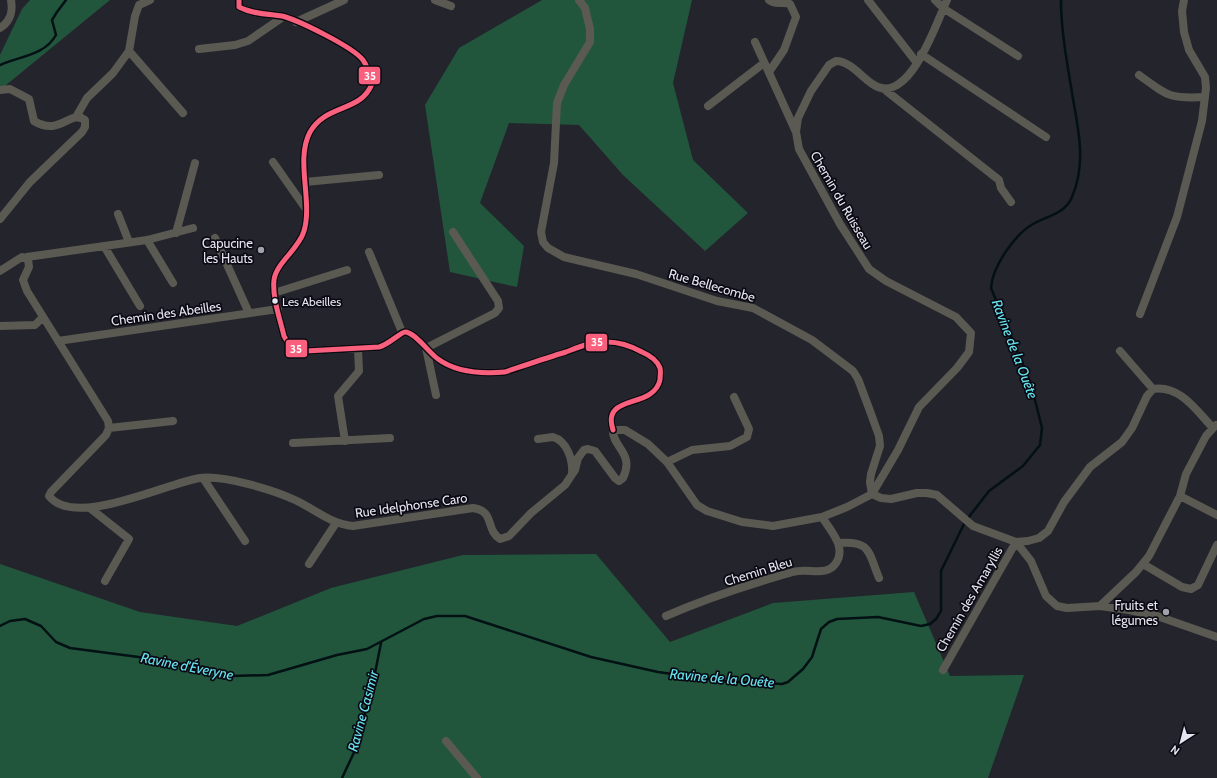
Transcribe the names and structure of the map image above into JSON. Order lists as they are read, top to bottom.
{
  "streets": {
    "street": [
      "Chemin du Ruisseau",
      "Rue Bellecombe",
      "Chemin des Abeilles",
      "Rue Idelphonse Caro",
      "Chemin Bleu",
      "Chemin des Amaryllis"
    ]
  },
  "crossings": [
    ["Chemin du Ruisseau", "Rue Bellecombe"]
  ],
  "water": ["Ravine de la Ouête", "Ravine d'Éveryne", "Ravine Casimir"],
  "places": ["Capucine les Hauts", "Les Abeilles", "Fruits et légumes"],
  "lines": ["transit line 35"],
  "north": "bottom left"
}
